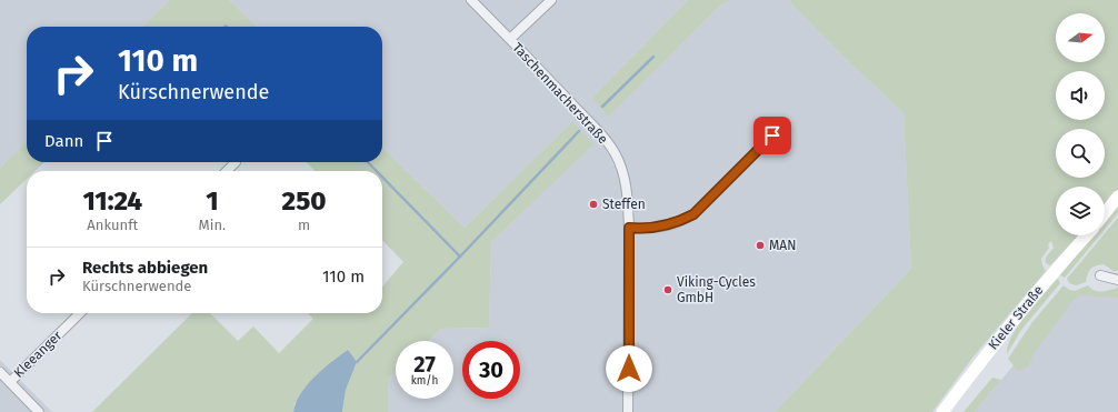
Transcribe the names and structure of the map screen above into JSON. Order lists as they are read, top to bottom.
{
  "streets": {
    "main road": ["Kieler Straße"],
    "street": ["Taschenmacherstraße", "Kleeanger"]
  },
  "places": ["Steffen", "MAN", "Viking-Cycles GmbH"],
  "north": "right",
  "page": {
    "turn": ["110 m", "Kürschnerwende"],
    "then": "Dann",
    "eta": [
      "11:24",
      "Ankunft",
      "1",
      "Min.",
      "250",
      "m"
    ],
    "list": [
      {
        "name": "Rechts abbiegen",
        "note": "Kürschnerwende",
        "value": "110 m"
      }
    ],
    "speed": "27 km/h",
    "limit": "30"
  }
}
